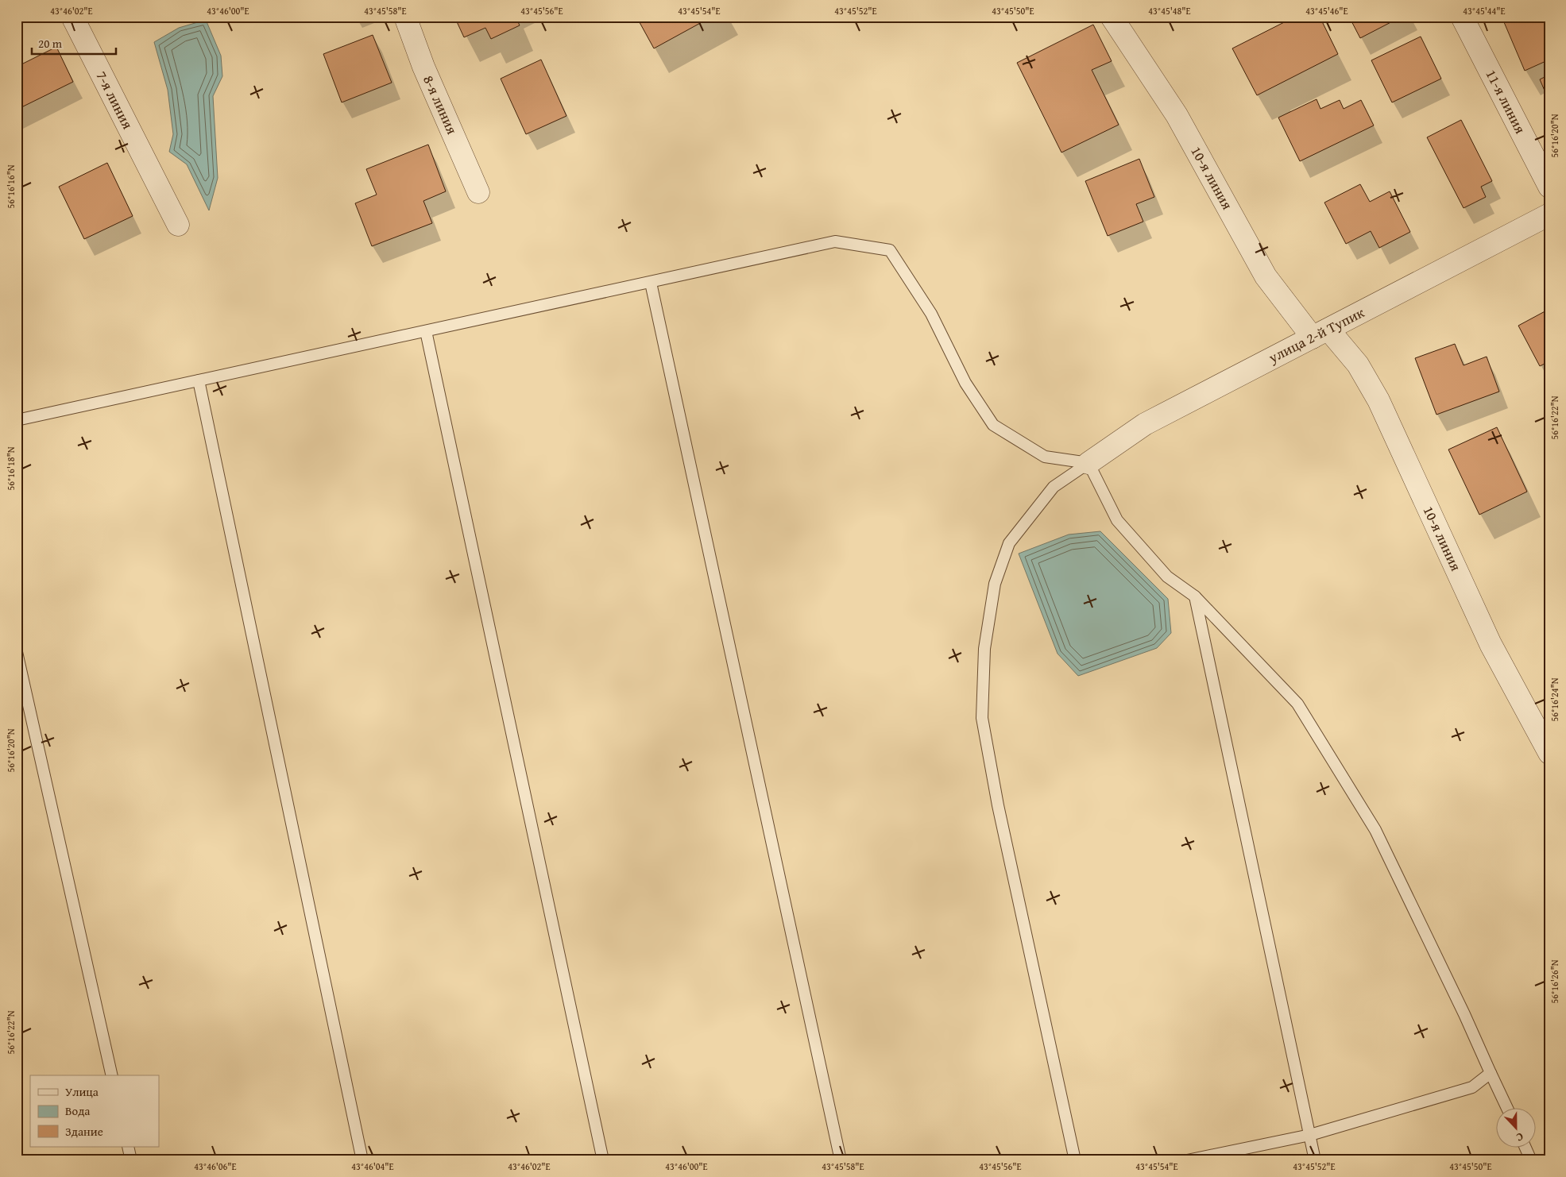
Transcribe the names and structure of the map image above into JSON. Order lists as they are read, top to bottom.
{
  "streets": {
    "street": [
      "7-я линия",
      "11-я линия",
      "8-я линия",
      "10-я линия",
      "улица 2-й Тупик"
    ]
  },
  "crossings": [
    ["10-я линия", "улица 2-й Тупик"]
  ],
  "legend": ["Улица", "Вода", "Здание"],
  "scale_bar": "20 m",
  "north": "bottom",
  "coordinates": [
    "43°46'02\"E",
    "43°46'00\"E",
    "43°45'58\"E",
    "43°45'56\"E",
    "43°45'54\"E",
    "43°45'52\"E",
    "43°45'50\"E",
    "43°45'48\"E",
    "43°45'46\"E",
    "43°45'44\"E",
    "56°16'20\"N",
    "56°16'16\"N",
    "56°16'22\"N",
    "56°16'18\"N",
    "56°16'24\"N",
    "56°16'26\"N",
    "43°46'06\"E",
    "43°46'04\"E"
  ]
}
